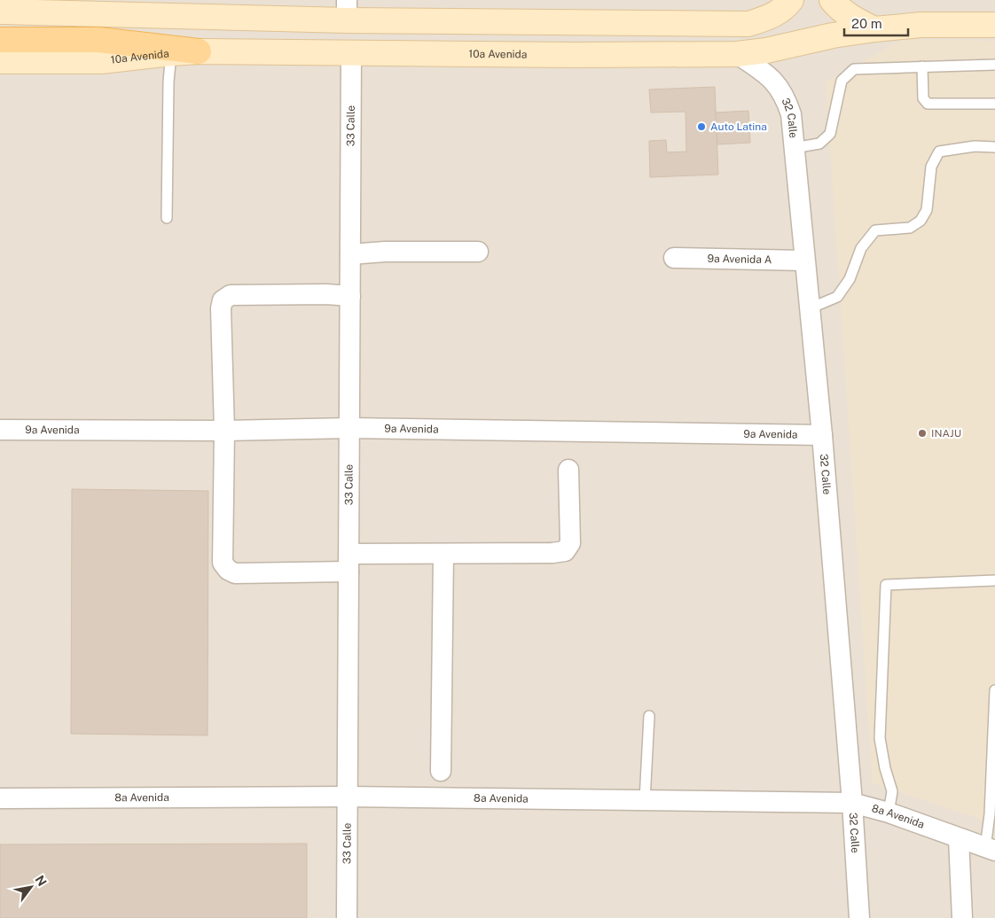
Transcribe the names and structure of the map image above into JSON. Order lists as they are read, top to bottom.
{
  "streets": {
    "main road": ["10a Avenida"],
    "street": [
      "32 Calle",
      "33 Calle",
      "9a Avenida A",
      "9a Avenida",
      "8a Avenida"
    ]
  },
  "crossings": [
    ["10a Avenida", "32 Calle"],
    ["10a Avenida", "33 Calle"],
    ["32 Calle", "9a Avenida A"],
    ["32 Calle", "9a Avenida"],
    ["32 Calle", "8a Avenida"],
    ["33 Calle", "9a Avenida"],
    ["33 Calle", "8a Avenida"]
  ],
  "places": ["Auto Latina", "INAJU"],
  "scale_bar": "20 m",
  "north": "top right"
}
